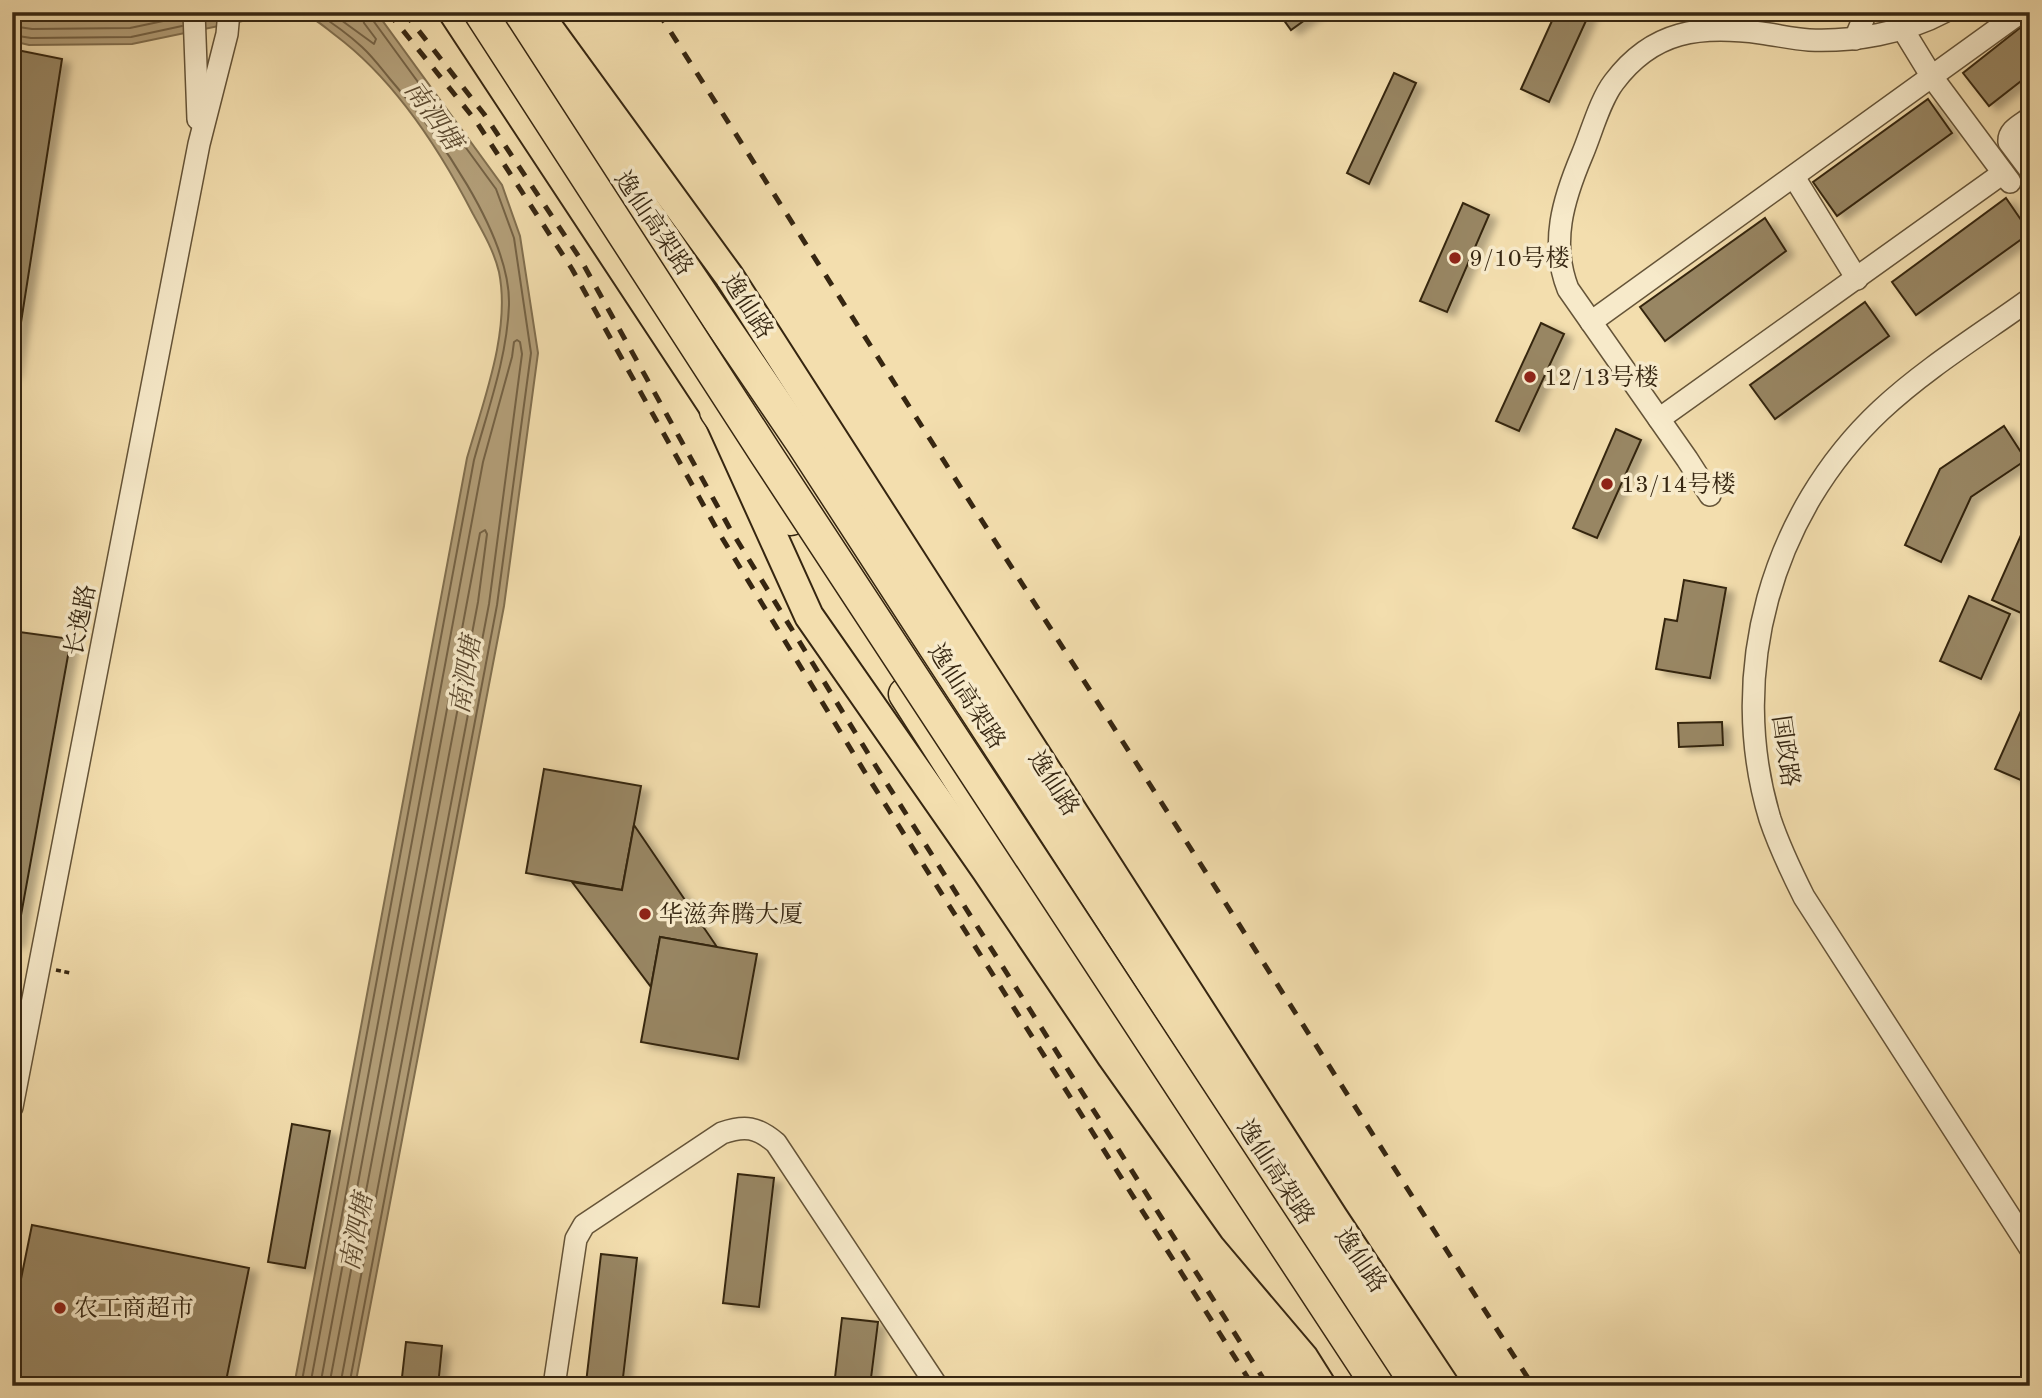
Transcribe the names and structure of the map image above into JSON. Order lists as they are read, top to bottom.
{
  "streets": {
    "highway": ["逸仙高架路"],
    "main road": ["逸仙路"],
    "street": ["长逸路", "国政路"]
  },
  "crossings": [
    ["逸仙高架路", "逸仙路"]
  ],
  "water": ["南泗塘"],
  "places": [
    "9/10号楼",
    "12/13号楼",
    "13/14号楼",
    "华滋奔腾大厦",
    "农工商超市"
  ]
}
